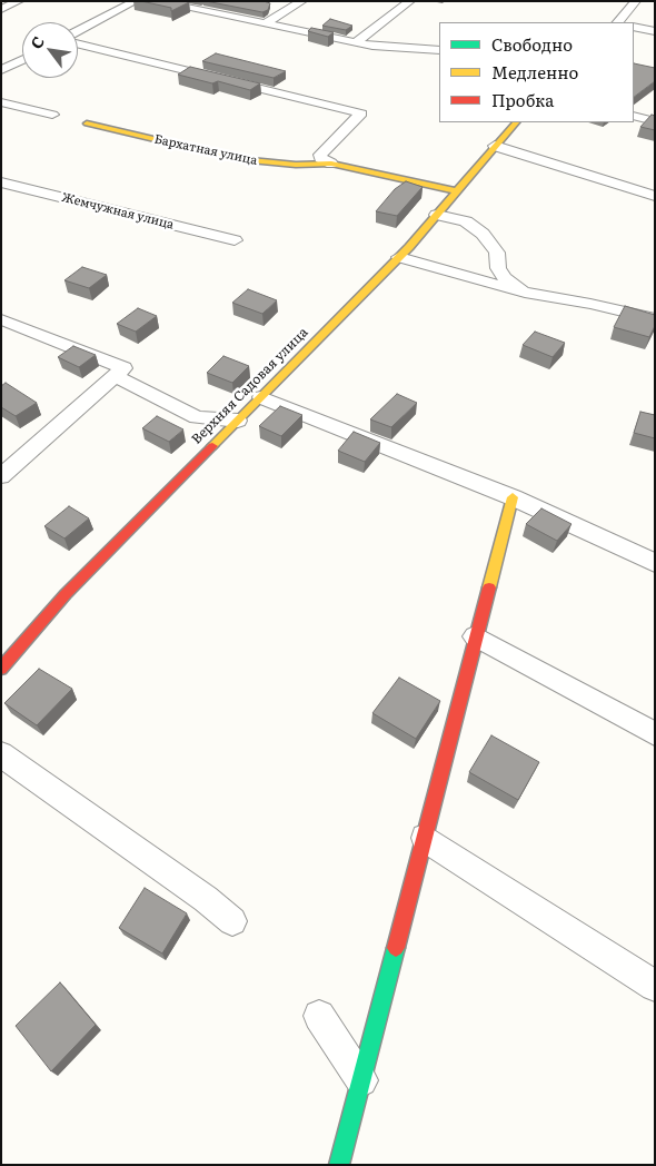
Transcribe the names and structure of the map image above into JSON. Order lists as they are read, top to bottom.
{
  "streets": {
    "street": ["Бархатная улица", "Жемчужная улица", "Верхняя Садовая улица"]
  },
  "crossings": [
    ["Бархатная улица", "Верхняя Садовая улица"]
  ],
  "legend": ["Свободно", "Медленно", "Пробка"],
  "north": "top left"
}
